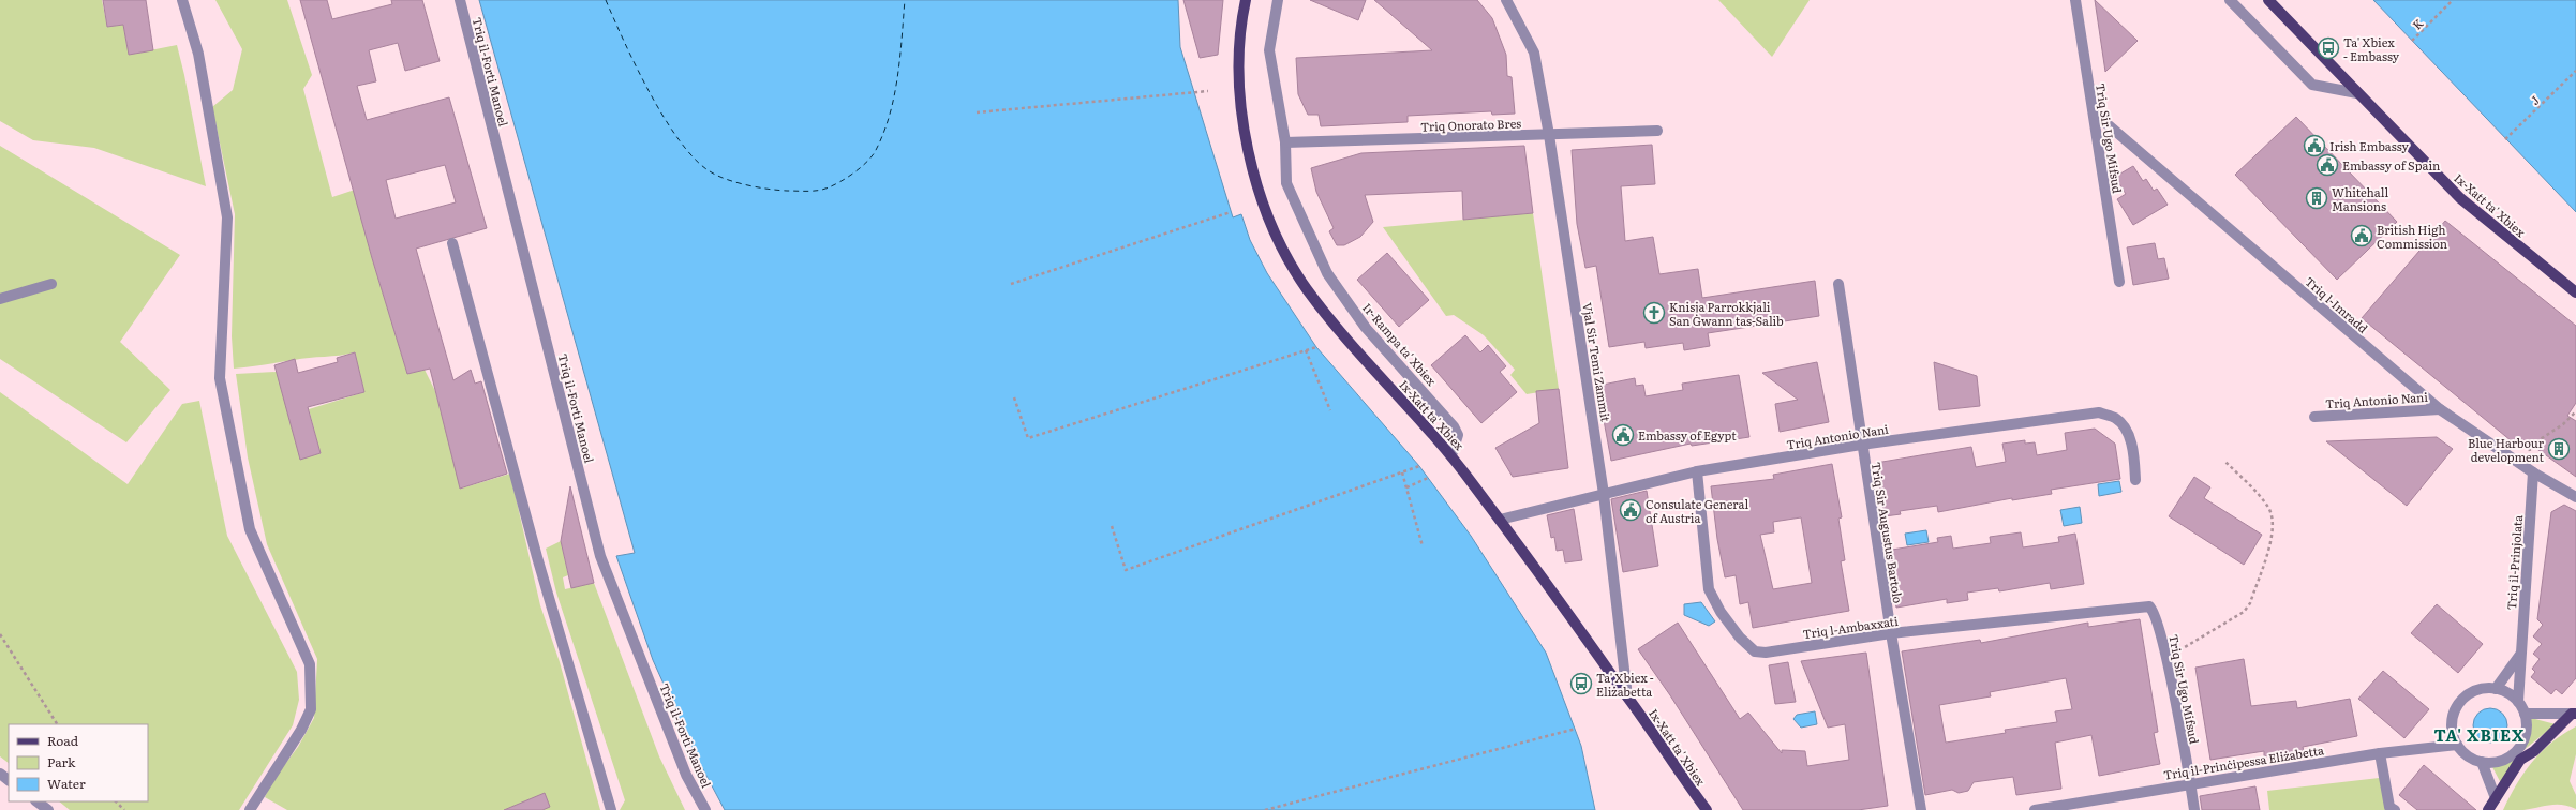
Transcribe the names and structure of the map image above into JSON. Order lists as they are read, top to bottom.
{
  "streets": {
    "main road": ["Ix-Xatt ta' Xbiex"],
    "street": [
      "Triq il-Forti Manoel",
      "Triq Onorato Bres",
      "Triq Sir Ugo Mifsud",
      "Triq l-Imradd",
      "Ir-Rampa ta' Xbiex",
      "Vjal Sir Temi Zammit",
      "Triq Antonio Nani",
      "Triq Sir Augustus Bartolo",
      "Triq il-Prinjolata",
      "Triq l-Ambaxxati",
      "Triq il-Prinċipessa Eliżabetta"
    ],
    "path": ["K", "J"]
  },
  "crossings": [
    ["Triq Onorato Bres", "Ir-Rampa ta' Xbiex"],
    ["Triq Onorato Bres", "Vjal Sir Temi Zammit"],
    ["Triq Sir Ugo Mifsud", "Triq l-Imradd"],
    ["Triq Sir Ugo Mifsud", "Triq l-Ambaxxati"],
    ["Triq Sir Ugo Mifsud", "Triq il-Prinċipessa Eliżabetta"],
    ["Ix-Xatt ta' Xbiex", "Ir-Rampa ta' Xbiex"],
    ["Ix-Xatt ta' Xbiex", "Vjal Sir Temi Zammit"],
    ["Ix-Xatt ta' Xbiex", "Triq Antonio Nani"],
    ["Triq l-Imradd", "Triq Antonio Nani"],
    ["Triq l-Imradd", "Triq il-Prinjolata"],
    ["Vjal Sir Temi Zammit", "Triq Antonio Nani"],
    ["Triq Antonio Nani", "Triq Sir Augustus Bartolo"],
    ["Triq Antonio Nani", "Triq l-Ambaxxati"],
    ["Triq Sir Augustus Bartolo", "Triq l-Ambaxxati"],
    ["Triq il-Prinjolata", "Triq il-Prinċipessa Eliżabetta"]
  ],
  "districts": ["TA' XBIEX"],
  "places": {
    "bus stop": ["Ta' Xbiex - Embassy", "Ta' Xbiex - Eliżabetta"],
    "public building": [
      "Irish Embassy",
      "Embassy of Spain",
      "British High Commission",
      "Embassy of Egypt",
      "Consulate General of Austria"
    ],
    "building": ["Whitehall Mansions", "Blue Harbour development"],
    "church": ["Knisja Parrokkjali San Ġwann tas-Salib"]
  },
  "legend": ["Road", "Park", "Water"]
}
